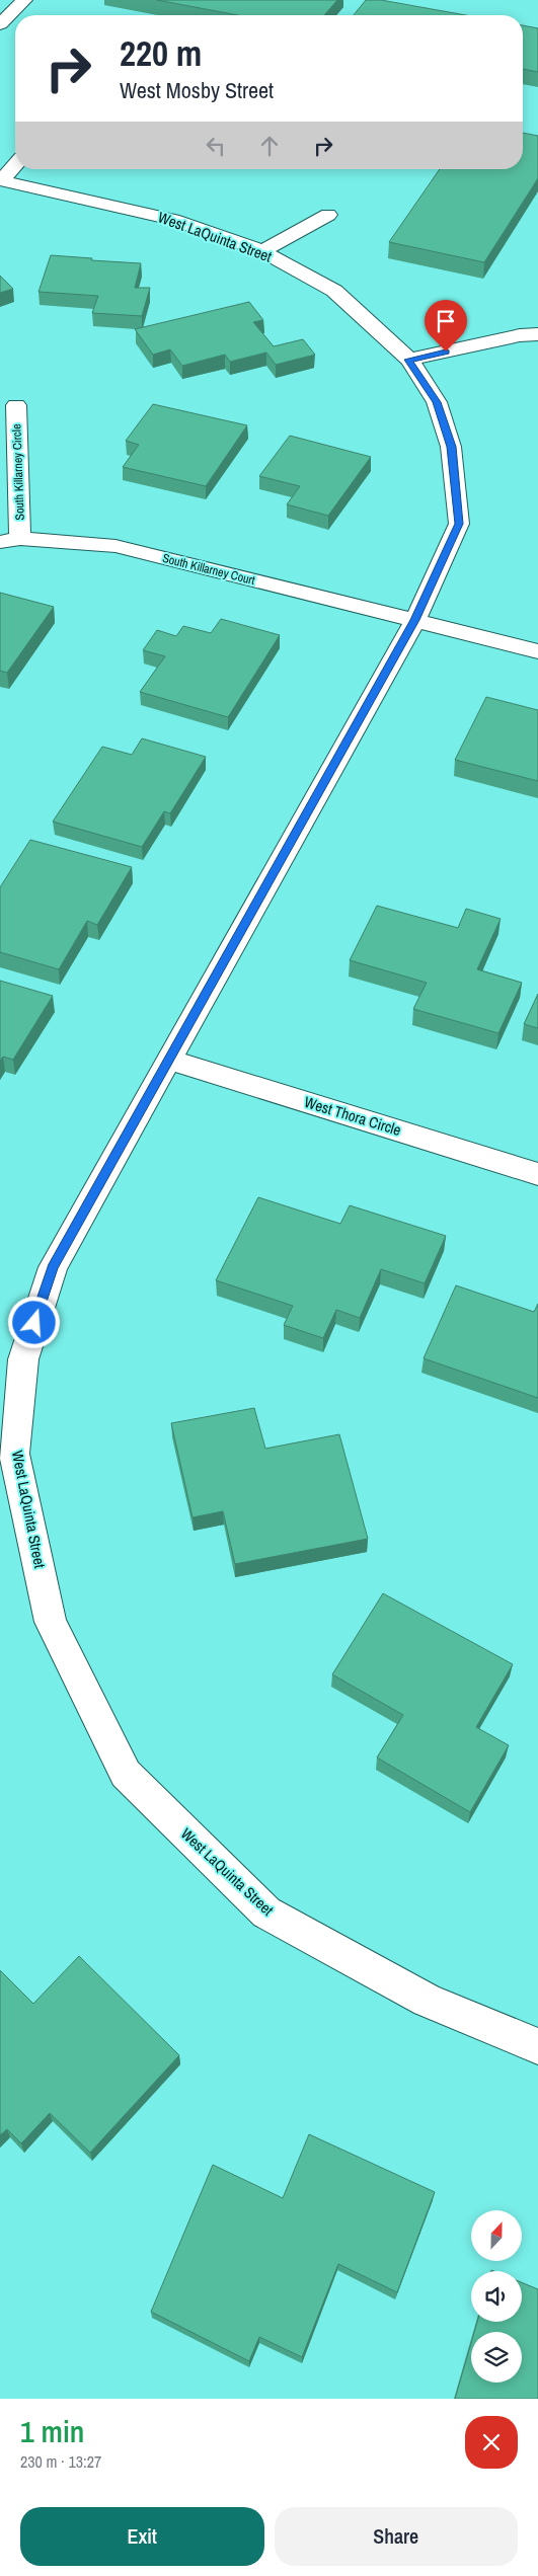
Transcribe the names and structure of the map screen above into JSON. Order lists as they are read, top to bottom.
{
  "streets": {
    "street": [
      "West LaQuinta Street",
      "South Killarney Circle",
      "South Killarney Court",
      "West Thora Circle"
    ]
  },
  "crossings": [
    ["West LaQuinta Street", "South Killarney Court"],
    ["West LaQuinta Street", "West Thora Circle"],
    ["South Killarney Circle", "South Killarney Court"]
  ],
  "north": "top",
  "page": {
    "turn": ["220 m", "West Mosby Street"],
    "heading": ["1 min", "230 m · 13:27"],
    "buttons": ["Exit", "Share"]
  }
}
